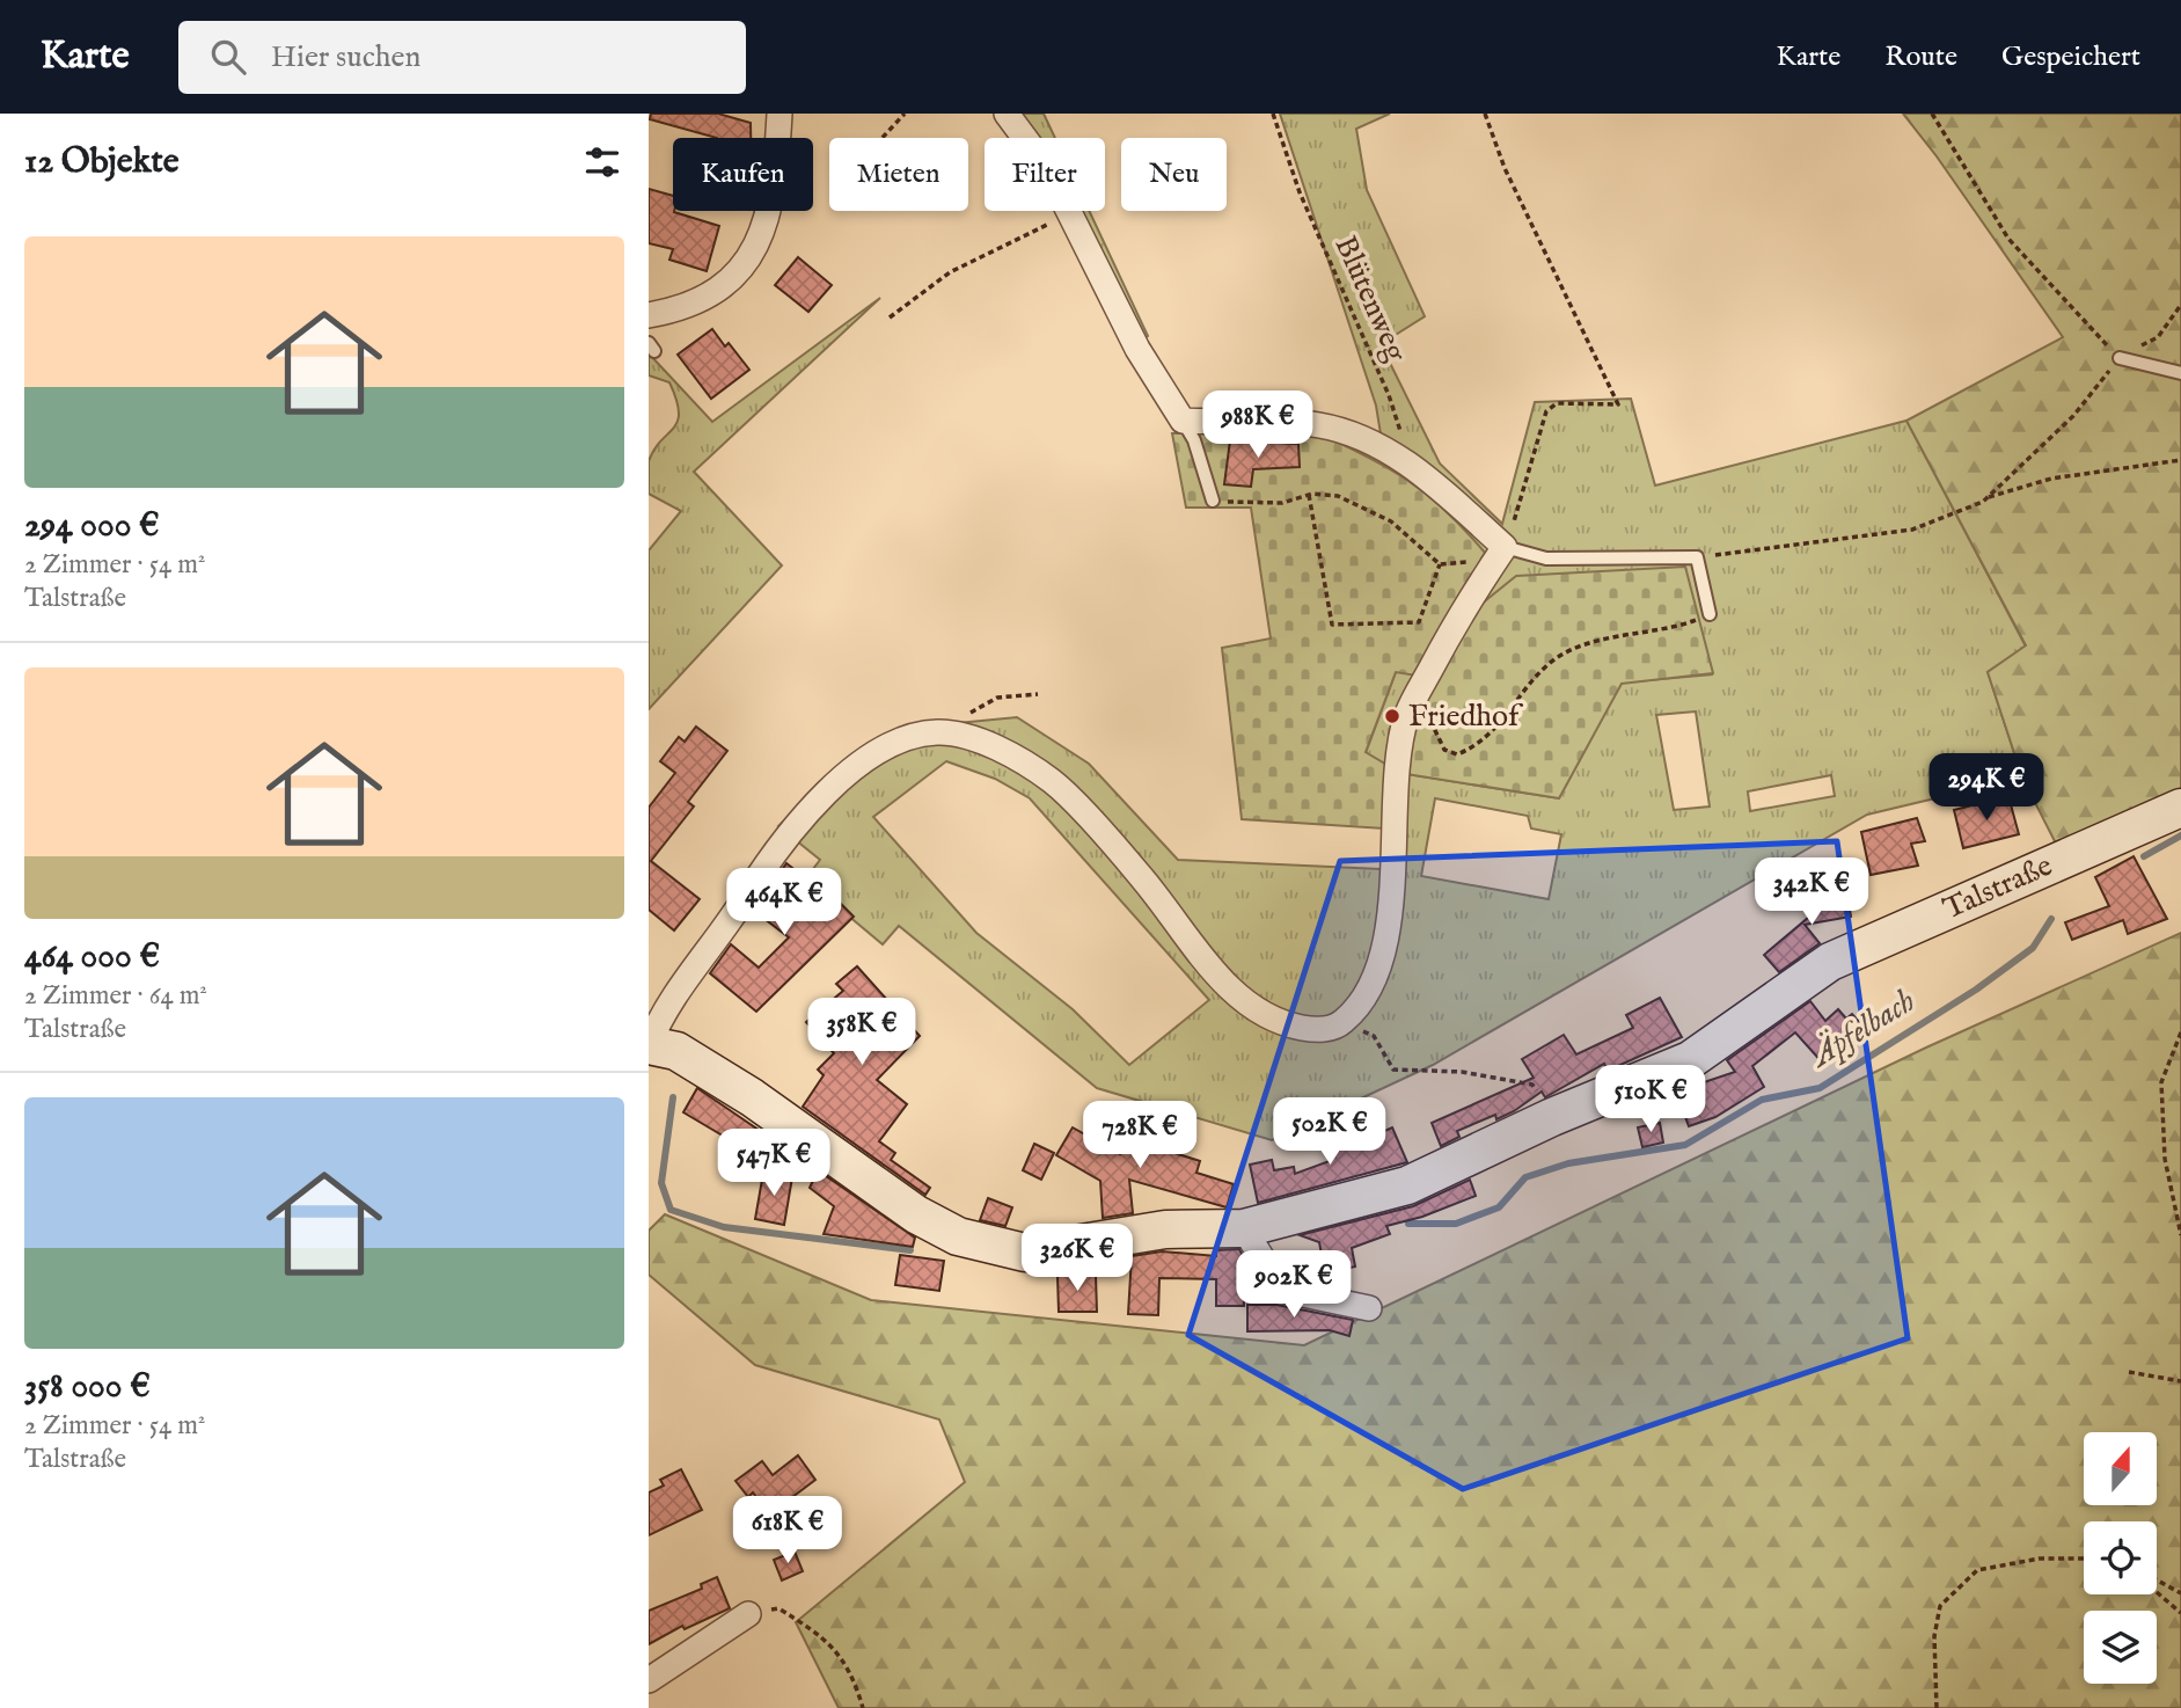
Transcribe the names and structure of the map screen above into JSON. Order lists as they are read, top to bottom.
{
  "streets": {
    "street": ["Talstraße"],
    "path": ["Blütenweg"]
  },
  "water": ["Äpfelbach"],
  "places": ["Friedhof"],
  "north": "top",
  "page": {
    "header": "Karte",
    "search": "Hier suchen",
    "nav": ["Karte", "Route", "Gespeichert"],
    "heading": "12 Objekte",
    "chip": [
      "Kaufen",
      "Mieten",
      "Filter",
      "Neu"
    ],
    "list": [
      {
        "name": "294 000 €",
        "note": "2 Zimmer · 54 m² · Talstraße"
      },
      {
        "name": "464 000 €",
        "note": "2 Zimmer · 64 m² · Talstraße"
      },
      {
        "name": "358 000 €",
        "note": "2 Zimmer · 54 m² · Talstraße"
      }
    ],
    "price": [
      "988K €",
      "294K €",
      "342K €",
      "464K €",
      "358K €",
      "510K €",
      "502K €",
      "728K €",
      "547K €",
      "326K €",
      "902K €",
      "618K €"
    ]
  }
}
